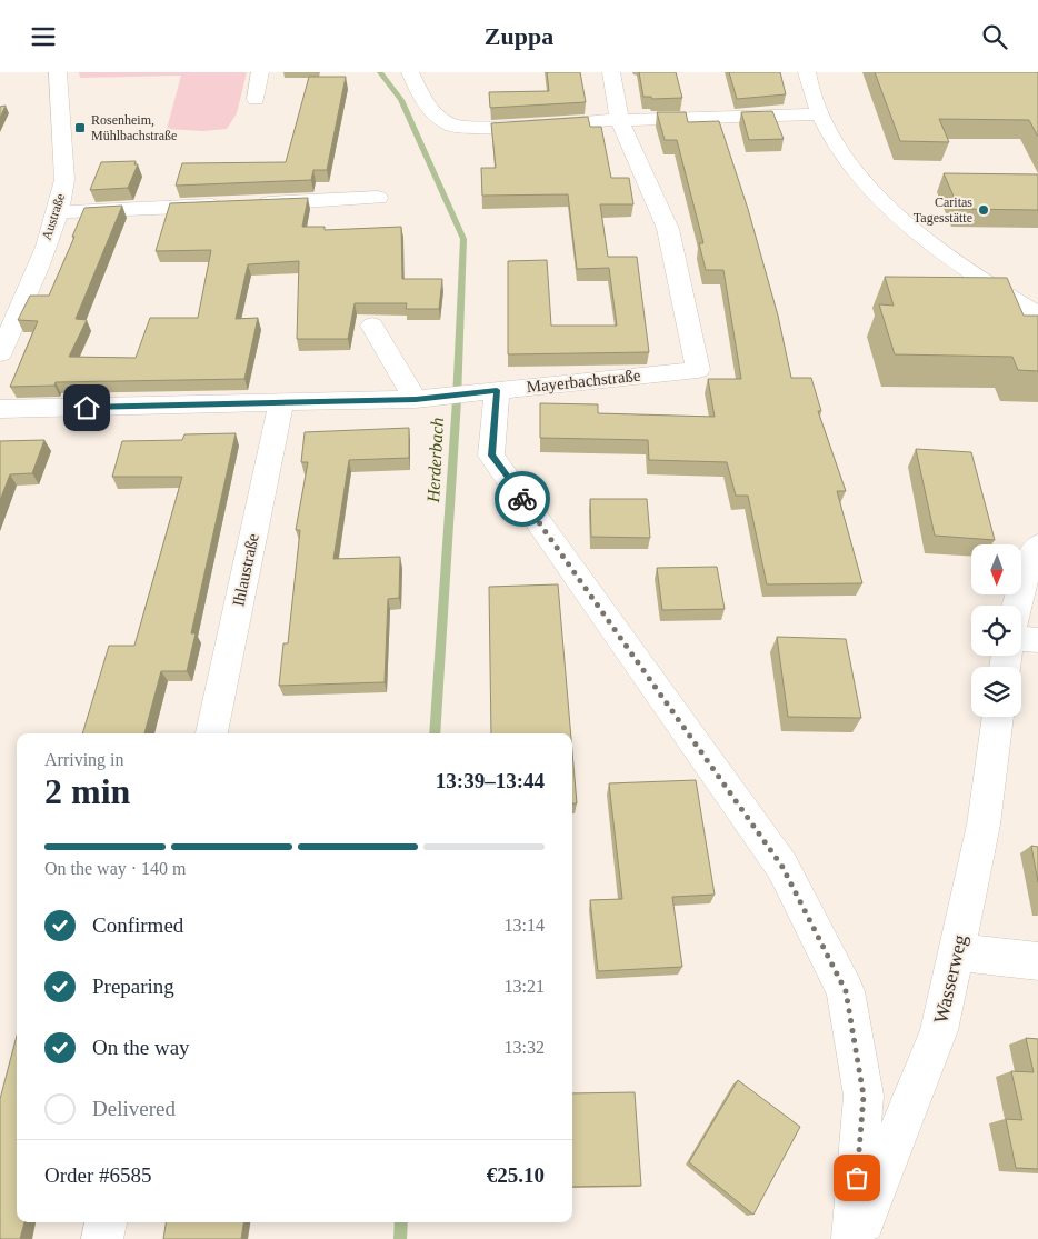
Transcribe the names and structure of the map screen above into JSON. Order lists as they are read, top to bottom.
{
  "streets": {
    "street": [
      "Austraße",
      "Mayerbachstraße",
      "Ihlaustraße",
      "Wasserweg"
    ]
  },
  "water": ["Herderbach"],
  "places": {
    "transit": ["Rosenheim, Mühlbachstraße"],
    "other": ["Caritas Tagesstätte"]
  },
  "north": "bottom",
  "page": {
    "header": "Zuppa",
    "heading": ["2 min", "Arriving in", "13:39–13:44"],
    "panel": ["Order #6585", "€25.10"],
    "bar": "On the way · 140 m",
    "list": [
      ["Confirmed", "13:14"],
      ["Preparing", "13:21"],
      ["On the way", "13:32"],
      "Delivered"
    ]
  }
}
